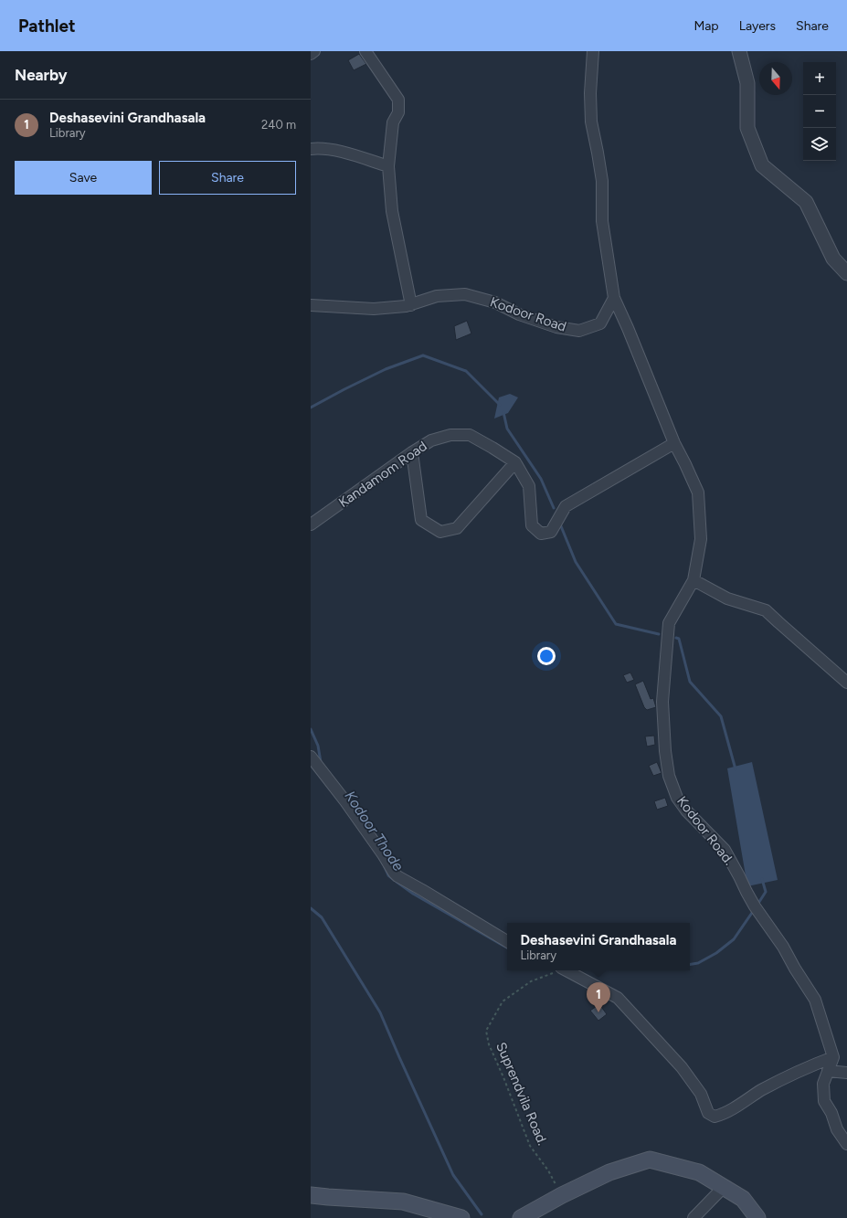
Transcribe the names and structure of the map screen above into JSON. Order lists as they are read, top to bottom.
{
  "streets": {
    "street": ["Kodoor Road", "Kandamom Road", "Kodoor Road."],
    "path": ["Suprendvila Road."]
  },
  "crossings": [
    ["Kandamom Road", "Kodoor Road."]
  ],
  "water": ["Kodoor Thode"],
  "north": "bottom",
  "page": {
    "header": "Pathlet",
    "nav": ["Map", "Layers", "Share"],
    "heading": "Nearby",
    "map_buttons": ["+", "−"],
    "list": [
      {
        "mark": "1",
        "name": "Deshasevini Grandhasala",
        "note": "Library",
        "value": "240 m"
      }
    ],
    "buttons": ["Save", "Share"],
    "popup": ["Deshasevini Grandhasala", "Library"],
    "pins": "1"
  }
}
